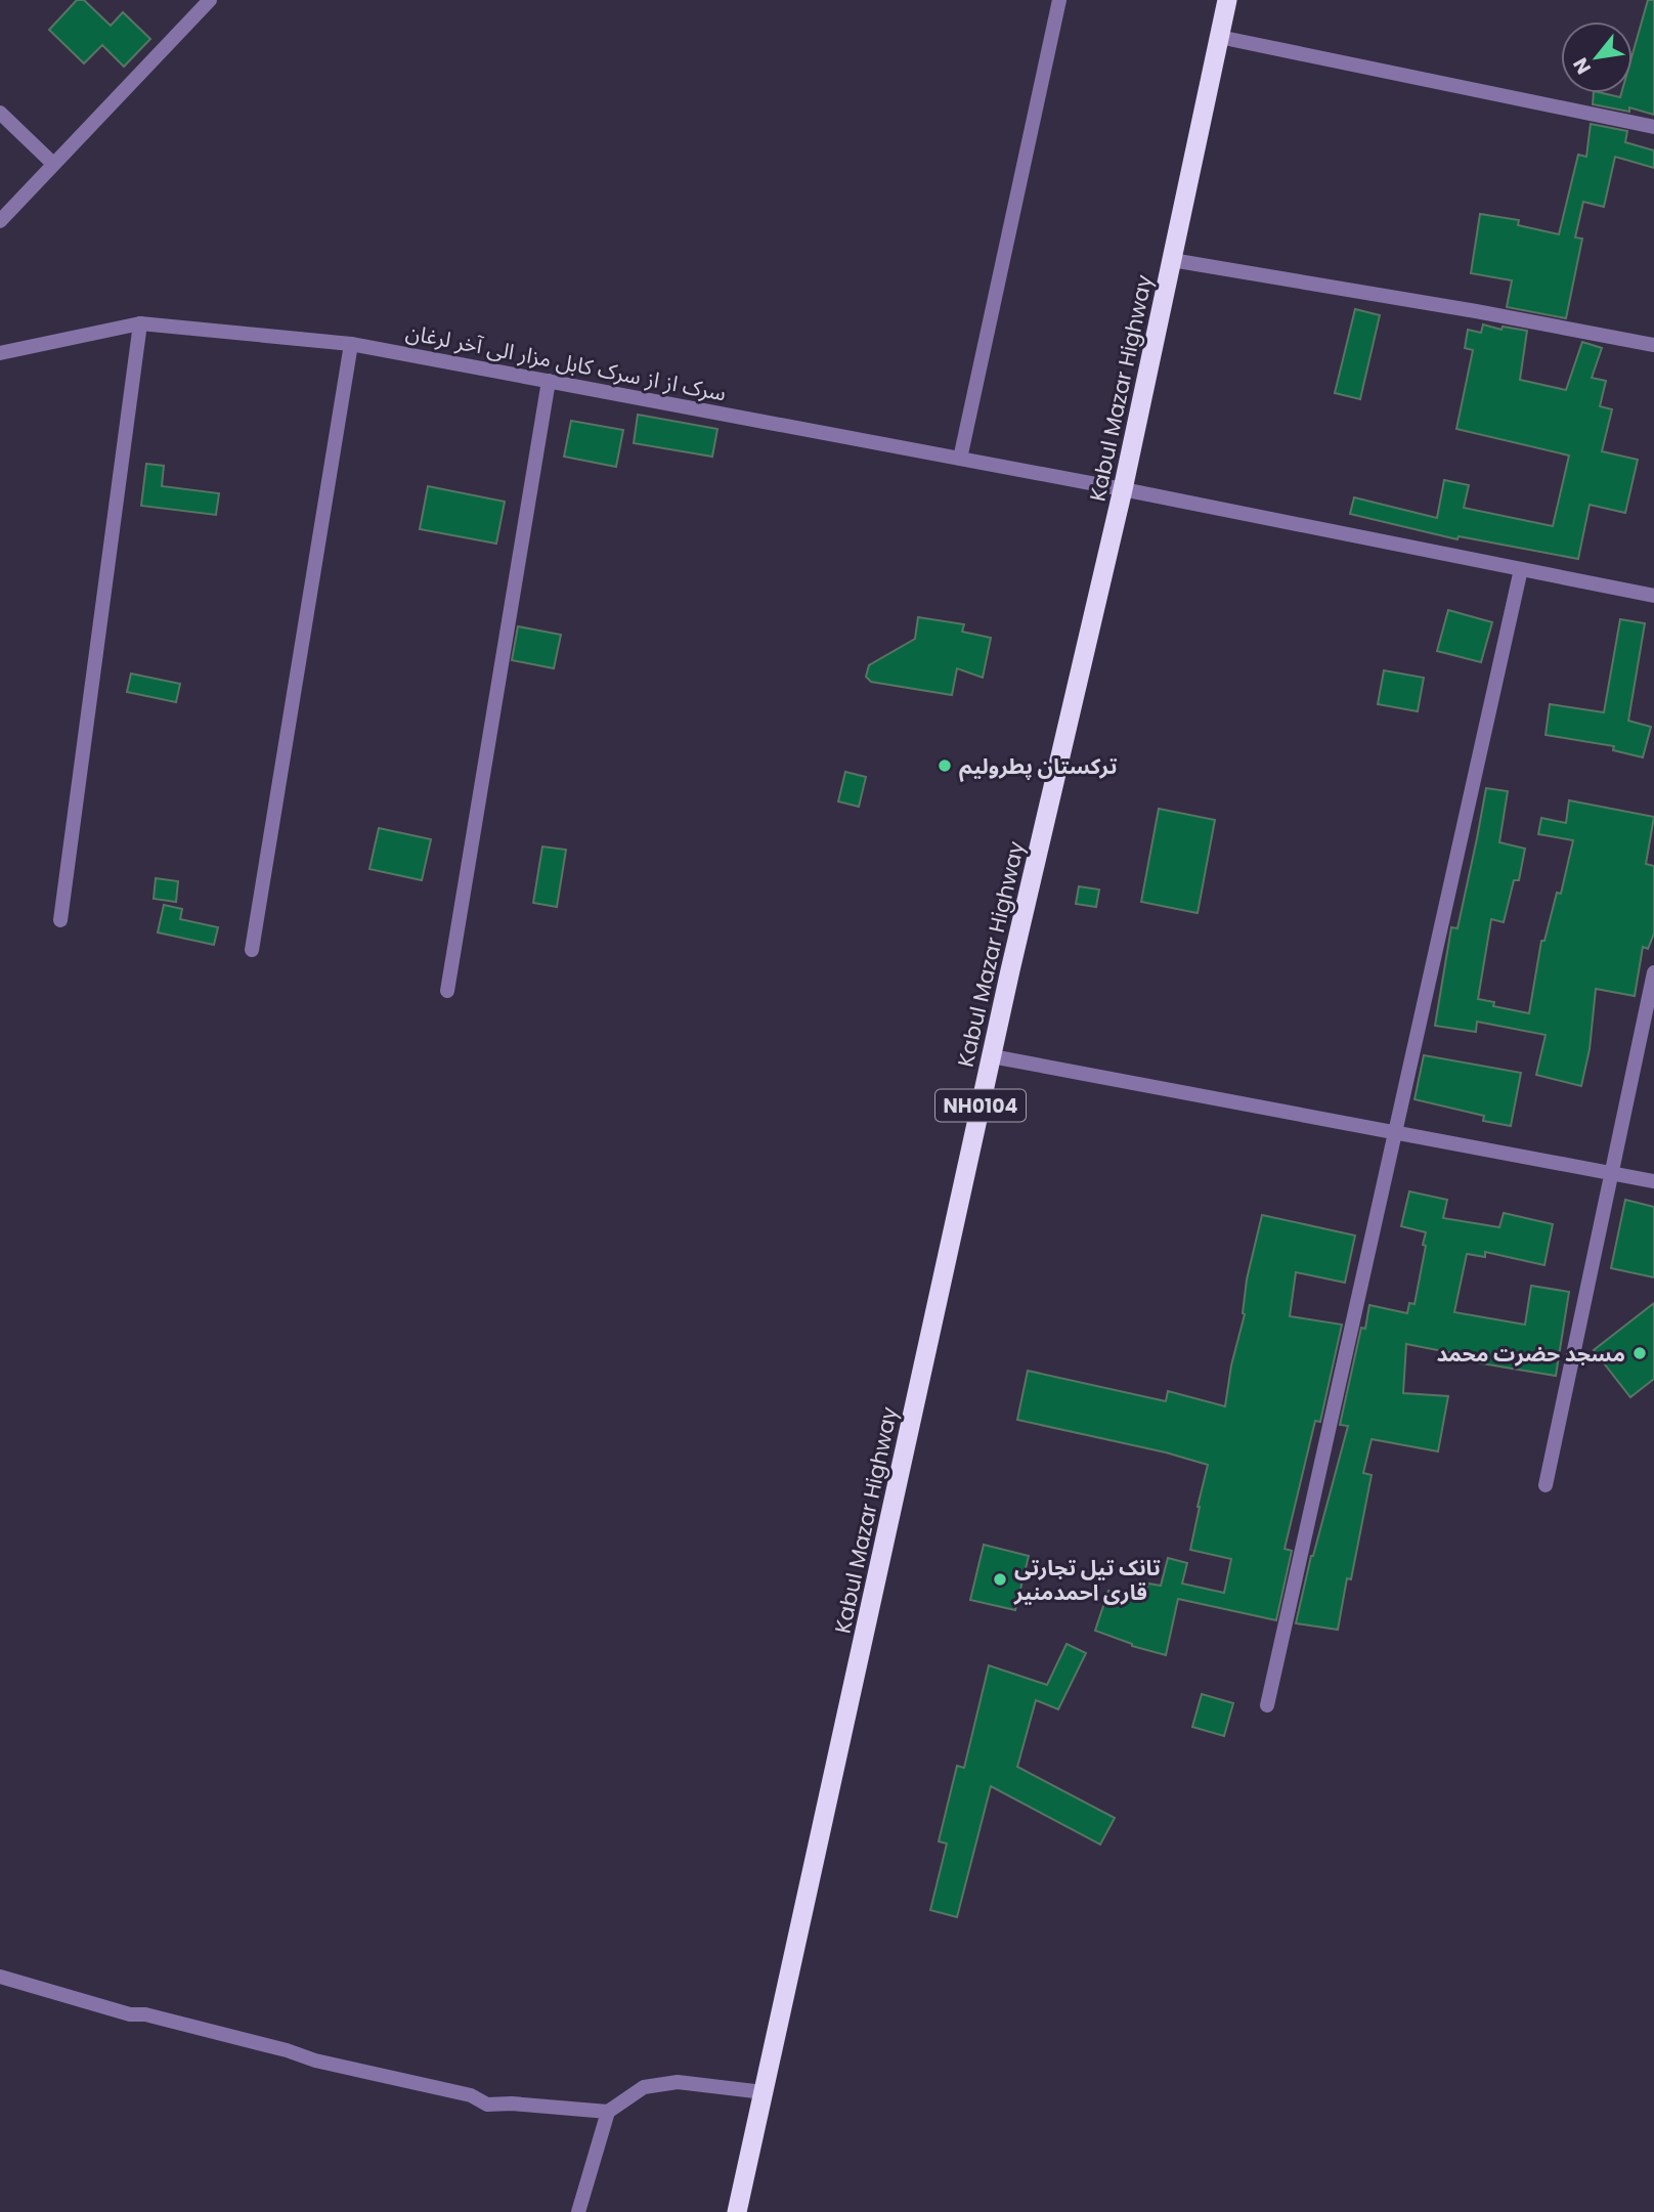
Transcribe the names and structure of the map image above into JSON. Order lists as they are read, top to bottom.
{
  "streets": {
    "highway": ["Kabul Mazar Highway", "NH0104"],
    "street": ["سرک از از سرک کابل مزار الی آخر لرغان"]
  },
  "crossings": [
    ["سرک از از سرک کابل مزار الی آخر لرغان", "Kabul Mazar Highway"]
  ],
  "places": ["ترکستان پطرولیم", "مسجد حضرت محمد", "تانک تیل تجارتی قاری احمدمنیر"],
  "north": "bottom left"
}
